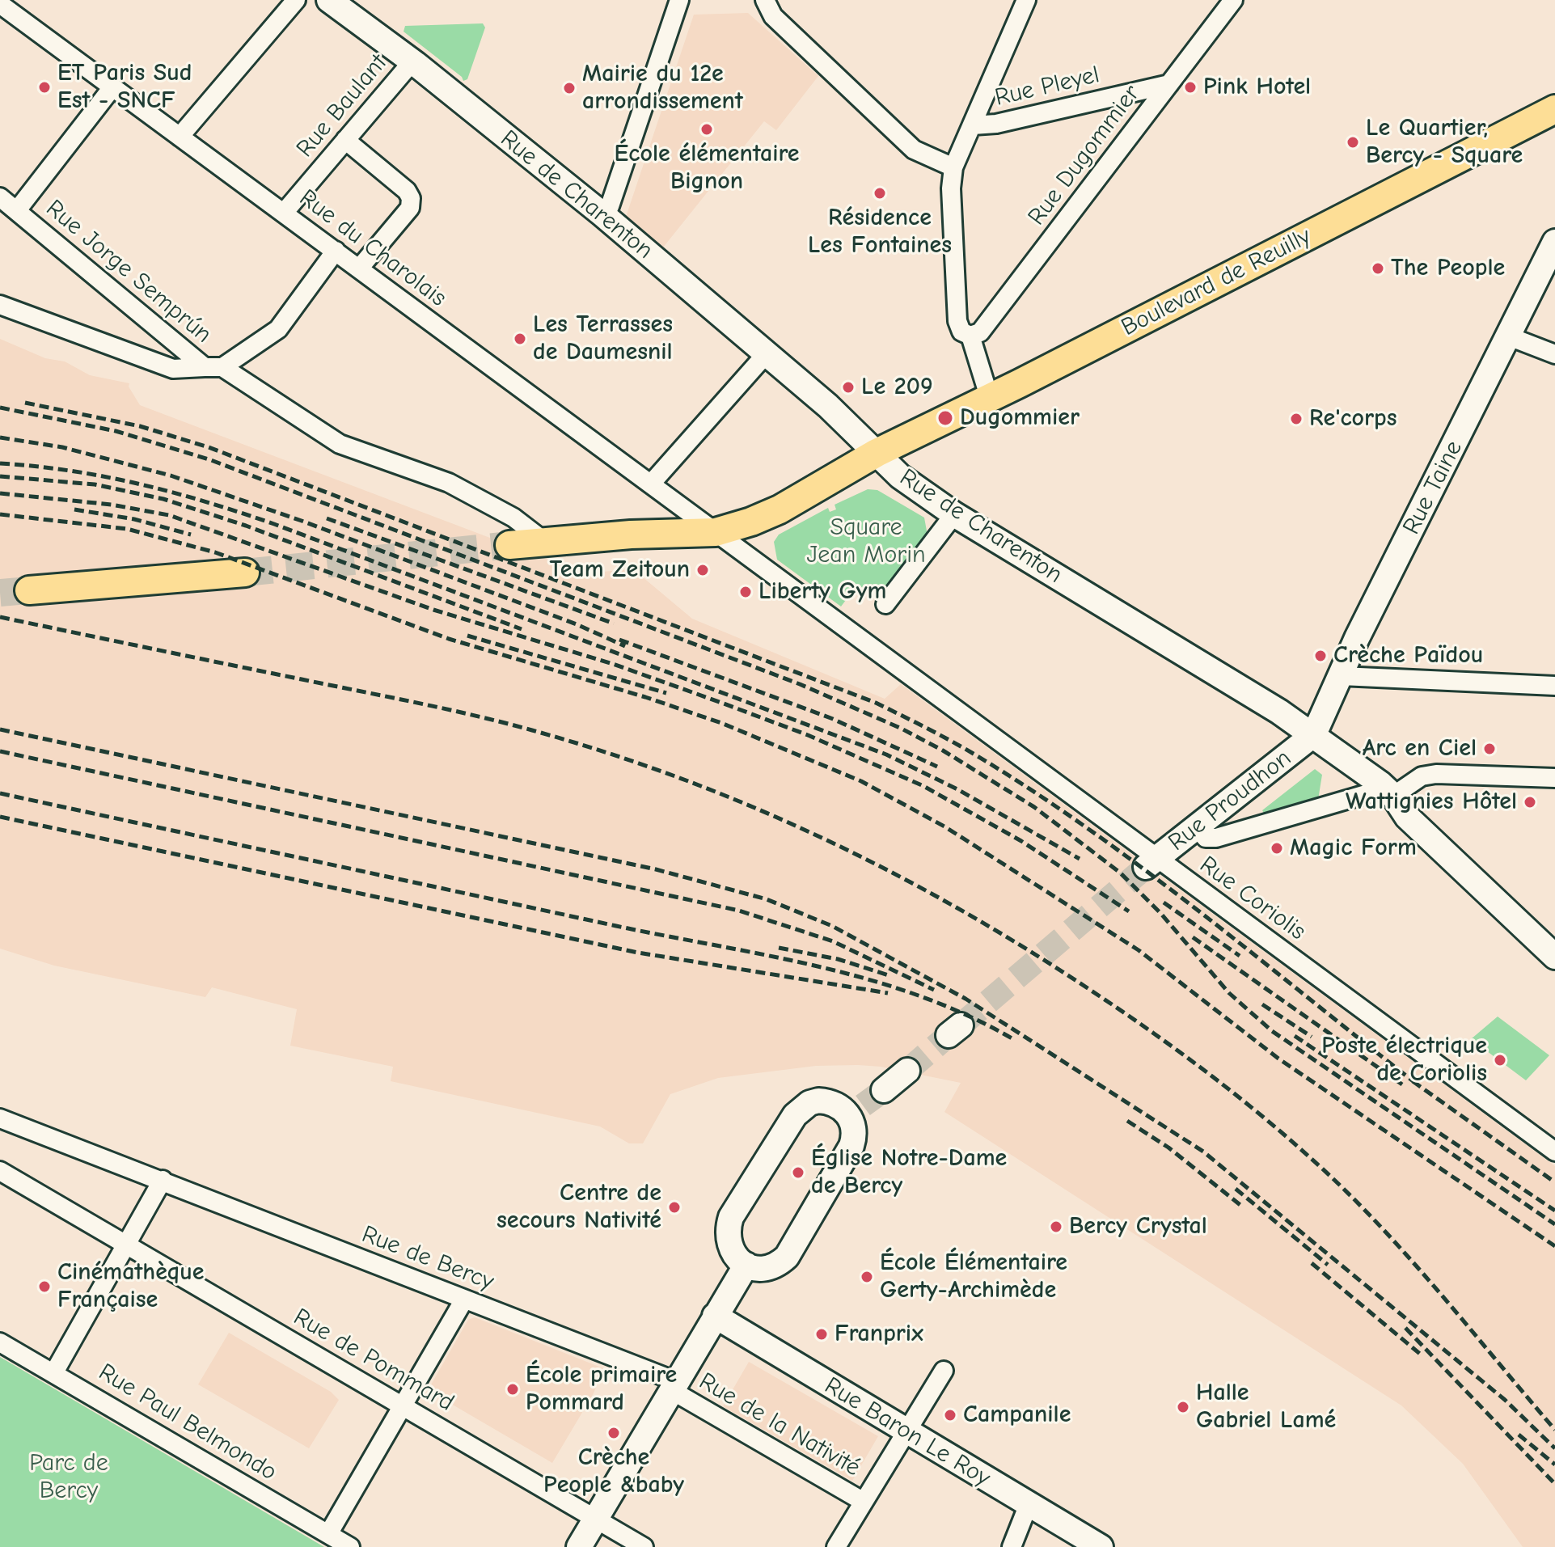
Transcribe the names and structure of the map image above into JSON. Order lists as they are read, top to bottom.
{
  "streets": {
    "main road": ["Boulevard de Reuilly"],
    "street": [
      "Rue Pleyel",
      "Rue Baulant",
      "Rue Dugommier",
      "Rue de Charenton",
      "Rue du Charolais",
      "Rue Jorge Semprún",
      "Rue Taine",
      "Rue Proudhon",
      "Rue Coriolis",
      "Rue de Bercy",
      "Rue de Pommard",
      "Rue Paul Belmondo",
      "Rue de la Nativité",
      "Rue Baron Le Roy"
    ]
  },
  "crossings": [
    ["Rue Pleyel", "Rue Dugommier"],
    ["Rue Baulant", "Rue de Charenton"],
    ["Rue Baulant", "Rue du Charolais"],
    ["Rue de Charenton", "Boulevard de Reuilly"],
    ["Rue de Charenton", "Rue Taine"],
    ["Rue de Charenton", "Rue Proudhon"],
    ["Rue du Charolais", "Rue Jorge Semprún"],
    ["Rue du Charolais", "Boulevard de Reuilly"],
    ["Rue du Charolais", "Rue Coriolis"],
    ["Rue Taine", "Rue Proudhon"],
    ["Rue Proudhon", "Rue Coriolis"],
    ["Rue de Bercy", "Rue de la Nativité"]
  ],
  "parks": ["Square Jean Morin", "Parc de Bercy"],
  "places": [
    "ET Paris Sud Est - SNCF",
    "Pink Hotel",
    "Mairie du 12e arrondissement",
    "École élémentaire Bignon",
    "Le Quartier, Bercy - Square",
    "Résidence Les Fontaines",
    "The People",
    "Les Terrasses de Daumesnil",
    "Le 209",
    "Dugommier",
    "Re'corps",
    "Team Zeitoun",
    "Liberty Gym",
    "Crèche Païdou",
    "Arc en Ciel",
    "Wattignies Hôtel",
    "Magic Form",
    "Poste électrique de Coriolis",
    "Église Notre-Dame de Bercy",
    "Centre de secours Nativité",
    "Bercy Crystal",
    "École Élémentaire Gerty-Archimède",
    "Cinémathèque Française",
    "Franprix",
    "École primaire Pommard",
    "Halle Gabriel Lamé",
    "Campanile",
    "Crèche People &baby"
  ]
}
